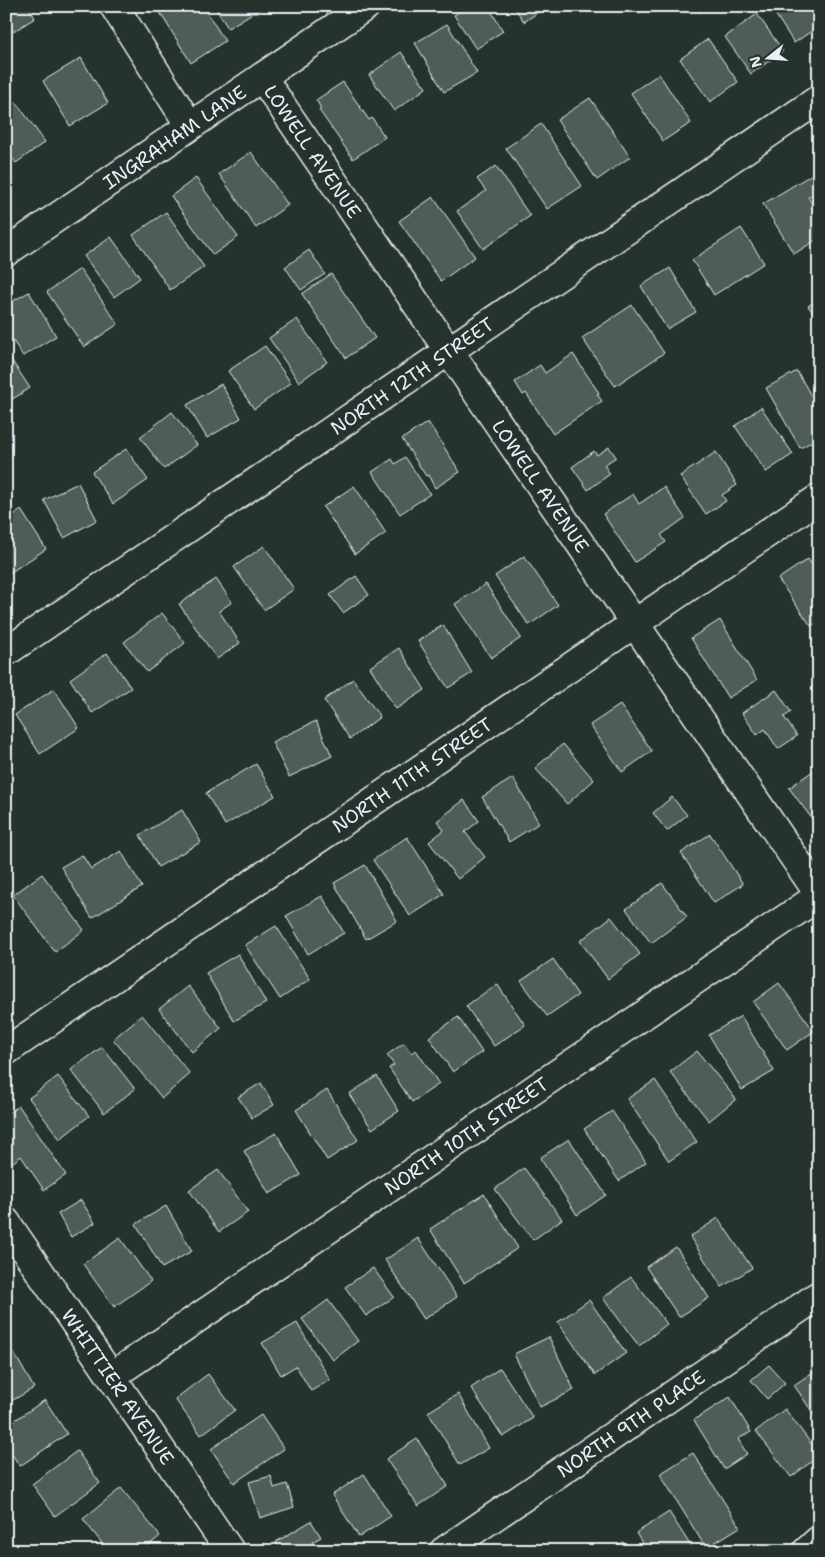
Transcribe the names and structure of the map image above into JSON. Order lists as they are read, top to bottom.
{
  "streets": {
    "street": [
      "INGRAHAM LANE",
      "LOWELL AVENUE",
      "NORTH 12TH STREET",
      "NORTH 11TH STREET",
      "NORTH 10TH STREET",
      "WHITTIER AVENUE",
      "NORTH 9TH PLACE"
    ]
  },
  "crossings": [
    ["INGRAHAM LANE", "LOWELL AVENUE"],
    ["LOWELL AVENUE", "NORTH 12TH STREET"],
    ["LOWELL AVENUE", "NORTH 11TH STREET"],
    ["LOWELL AVENUE", "NORTH 10TH STREET"],
    ["NORTH 10TH STREET", "WHITTIER AVENUE"]
  ],
  "north": "left"
}
